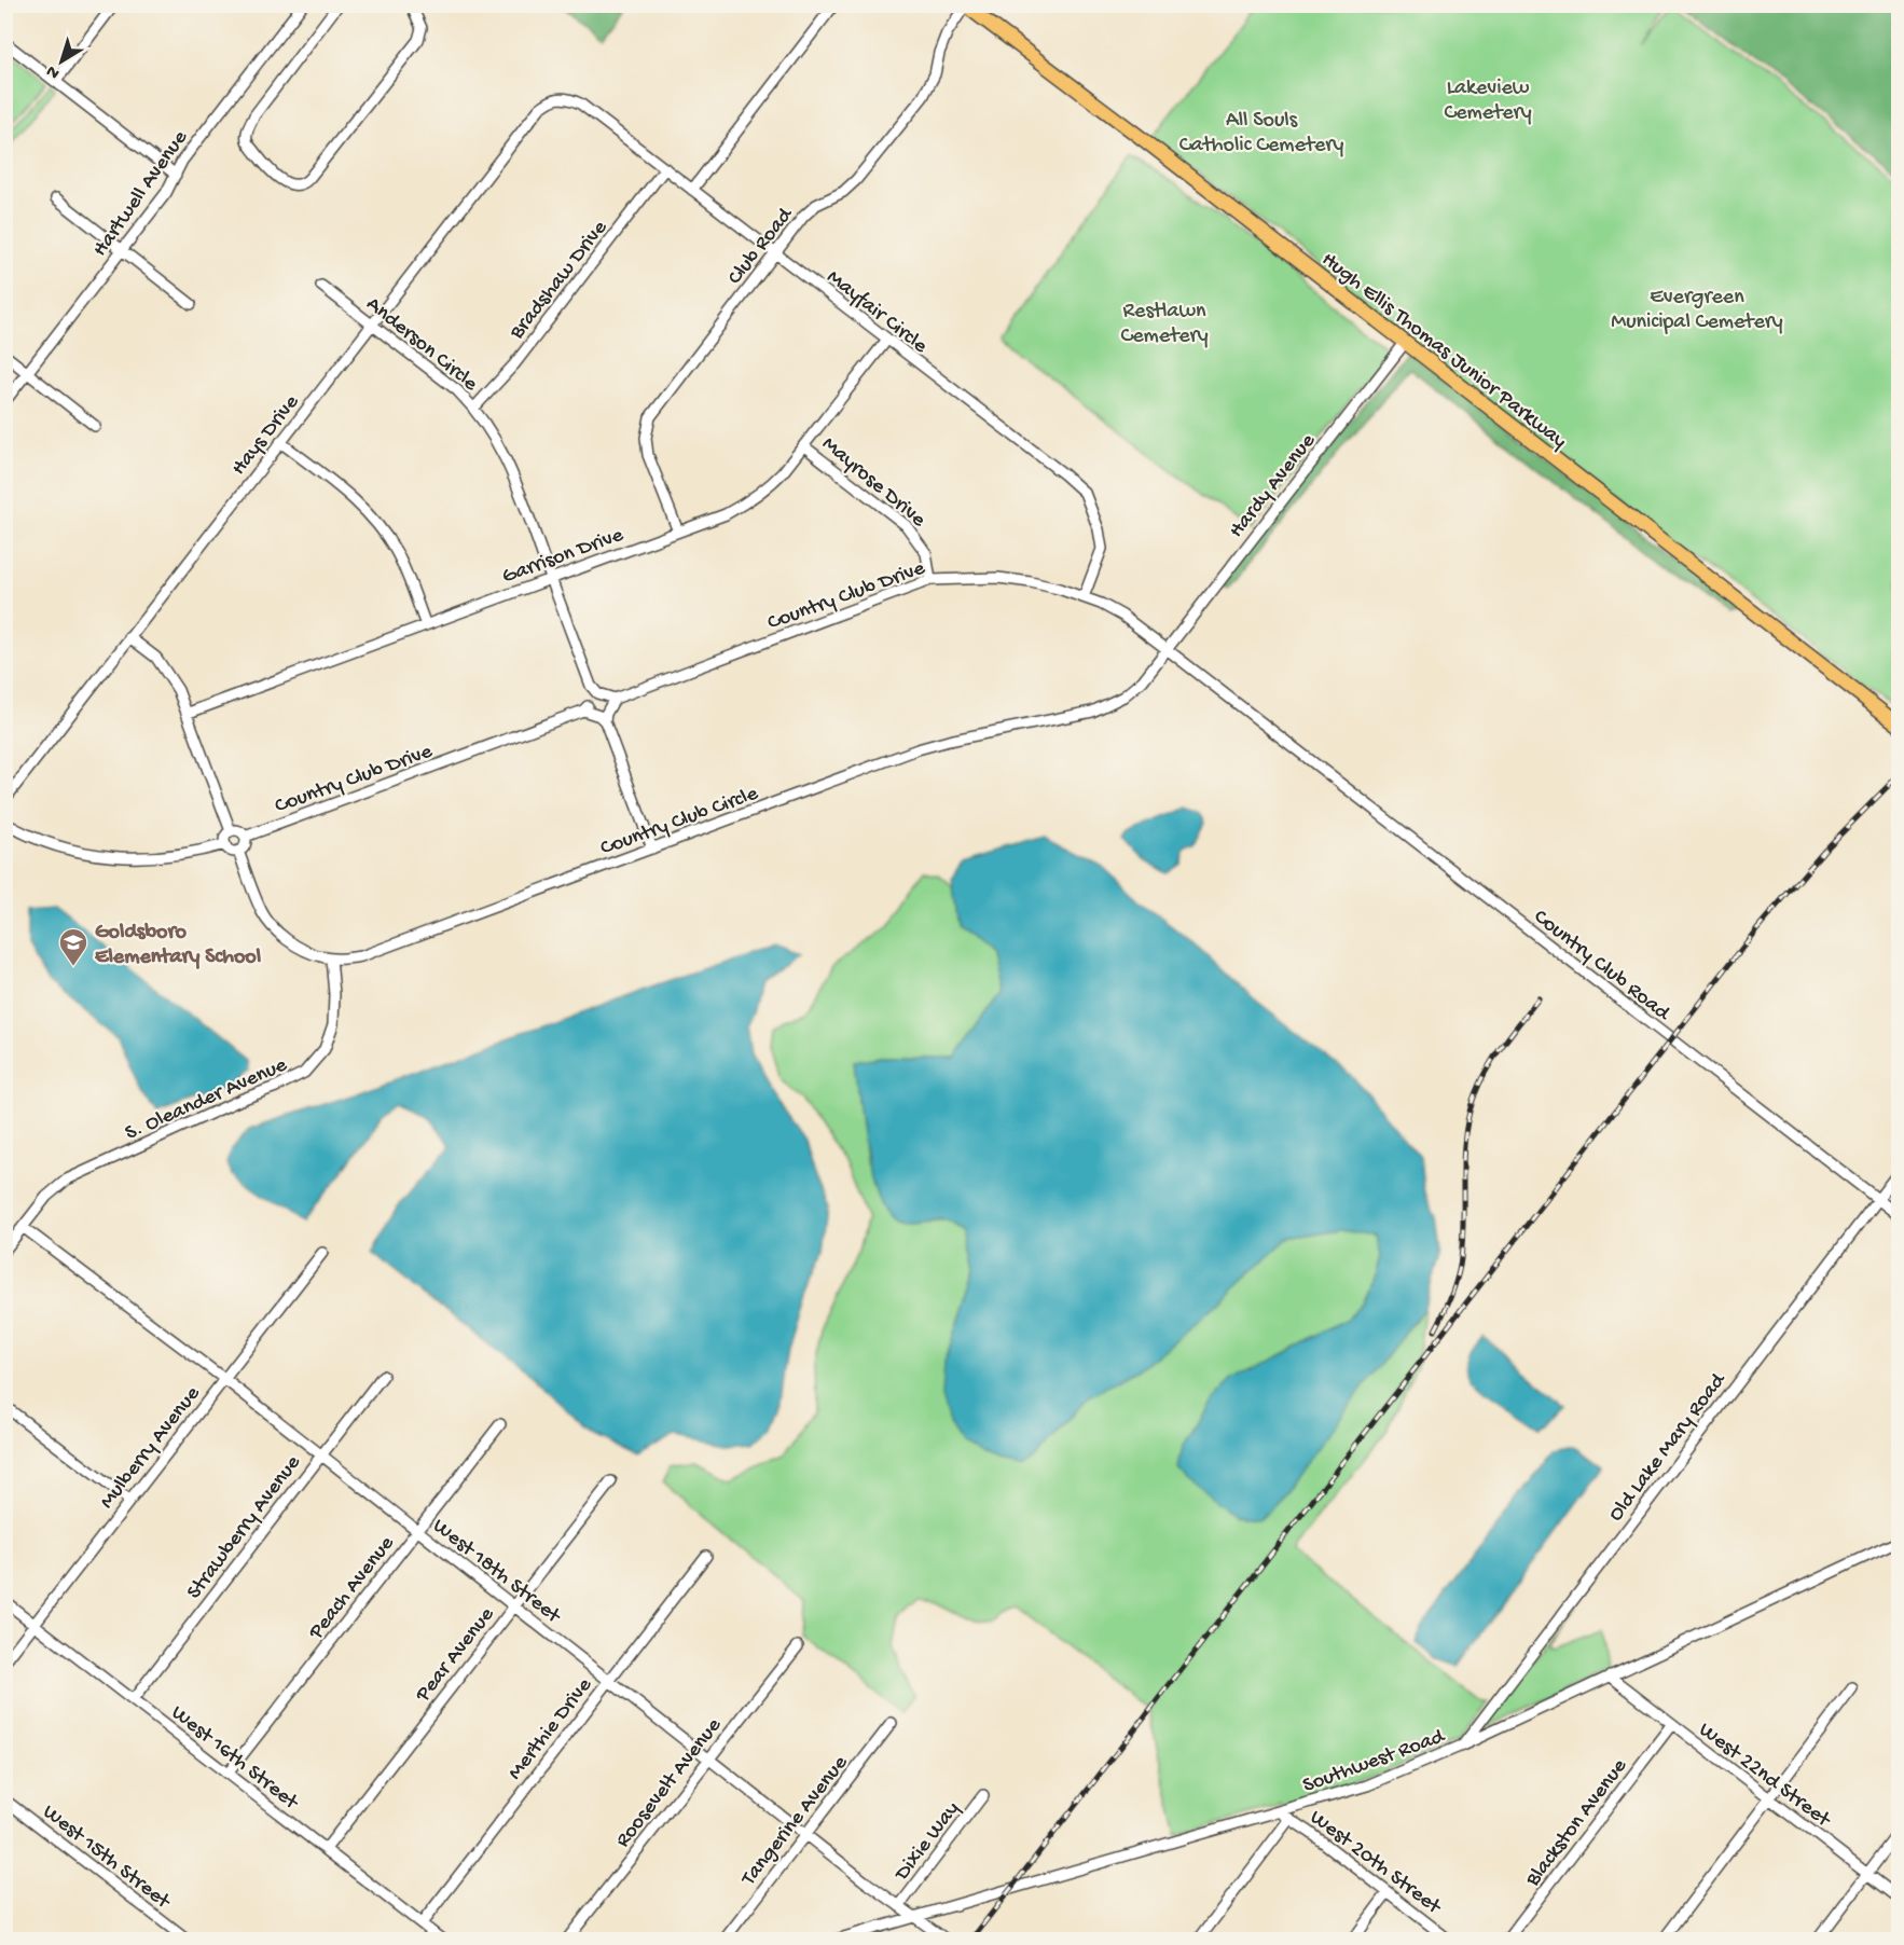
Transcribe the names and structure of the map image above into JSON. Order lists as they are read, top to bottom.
{
  "streets": {
    "main road": ["Hugh Ellis Thomas Junior Parkway"],
    "street": [
      "Hartwell Avenue",
      "Club Road",
      "Bradshaw Drive",
      "Mayfair Circle",
      "Anderson Circle",
      "Hays Drive",
      "Mayrose Drive",
      "Hardy Avenue",
      "Garrison Drive",
      "Country Club Drive",
      "Country Club Circle",
      "Country Club Road",
      "S. Oleander Avenue",
      "Mulberry Avenue",
      "Old Lake Mary Road",
      "Strawberry Avenue",
      "West 18th Street",
      "Peach Avenue",
      "Pear Avenue",
      "Merthie Drive",
      "West 16th Street",
      "Southwest Road",
      "West 22nd Street",
      "Roosevelt Avenue",
      "Tangerine Avenue",
      "Blackston Avenue",
      "Dixie Way",
      "West 15th Street",
      "West 20th Street"
    ]
  },
  "crossings": [
    ["Club Road", "Mayfair Circle"],
    ["Club Road", "Hugh Ellis Thomas Junior Parkway"],
    ["Club Road", "Garrison Drive"],
    ["Bradshaw Drive", "Mayfair Circle"],
    ["Bradshaw Drive", "Anderson Circle"],
    ["Mayfair Circle", "Hays Drive"],
    ["Mayfair Circle", "Garrison Drive"],
    ["Mayfair Circle", "Country Club Drive"],
    ["Anderson Circle", "Hays Drive"],
    ["Anderson Circle", "Garrison Drive"],
    ["Anderson Circle", "Country Club Drive"],
    ["Anderson Circle", "Country Club Circle"],
    ["Hugh Ellis Thomas Junior Parkway", "Hardy Avenue"],
    ["Mayrose Drive", "Garrison Drive"],
    ["Mayrose Drive", "Country Club Drive"],
    ["Hardy Avenue", "Country Club Drive"],
    ["Hardy Avenue", "Country Club Circle"],
    ["Country Club Drive", "Country Club Circle"],
    ["Country Club Drive", "Country Club Road"],
    ["Country Club Circle", "S. Oleander Avenue"],
    ["Country Club Road", "Old Lake Mary Road"],
    ["S. Oleander Avenue", "West 18th Street"],
    ["Mulberry Avenue", "West 18th Street"],
    ["Mulberry Avenue", "West 16th Street"],
    ["Old Lake Mary Road", "Southwest Road"],
    ["Strawberry Avenue", "West 18th Street"],
    ["Strawberry Avenue", "West 16th Street"],
    ["West 18th Street", "Peach Avenue"],
    ["West 18th Street", "Pear Avenue"],
    ["West 18th Street", "Merthie Drive"],
    ["West 18th Street", "Southwest Road"],
    ["West 18th Street", "Roosevelt Avenue"],
    ["West 18th Street", "Tangerine Avenue"],
    ["West 18th Street", "Dixie Way"],
    ["Peach Avenue", "West 16th Street"],
    ["Pear Avenue", "West 16th Street"],
    ["Merthie Drive", "West 16th Street"],
    ["Southwest Road", "West 22nd Street"],
    ["Southwest Road", "West 20th Street"],
    ["West 22nd Street", "Blackston Avenue"]
  ],
  "parks": [
    "Lakeview Cemetery",
    "All Souls Catholic Cemetery",
    "Evergreen Municipal Cemetery",
    "Restlawn Cemetery"
  ],
  "places": {
    "school or university": ["Goldsboro Elementary School"]
  },
  "north": "bottom left"
}
